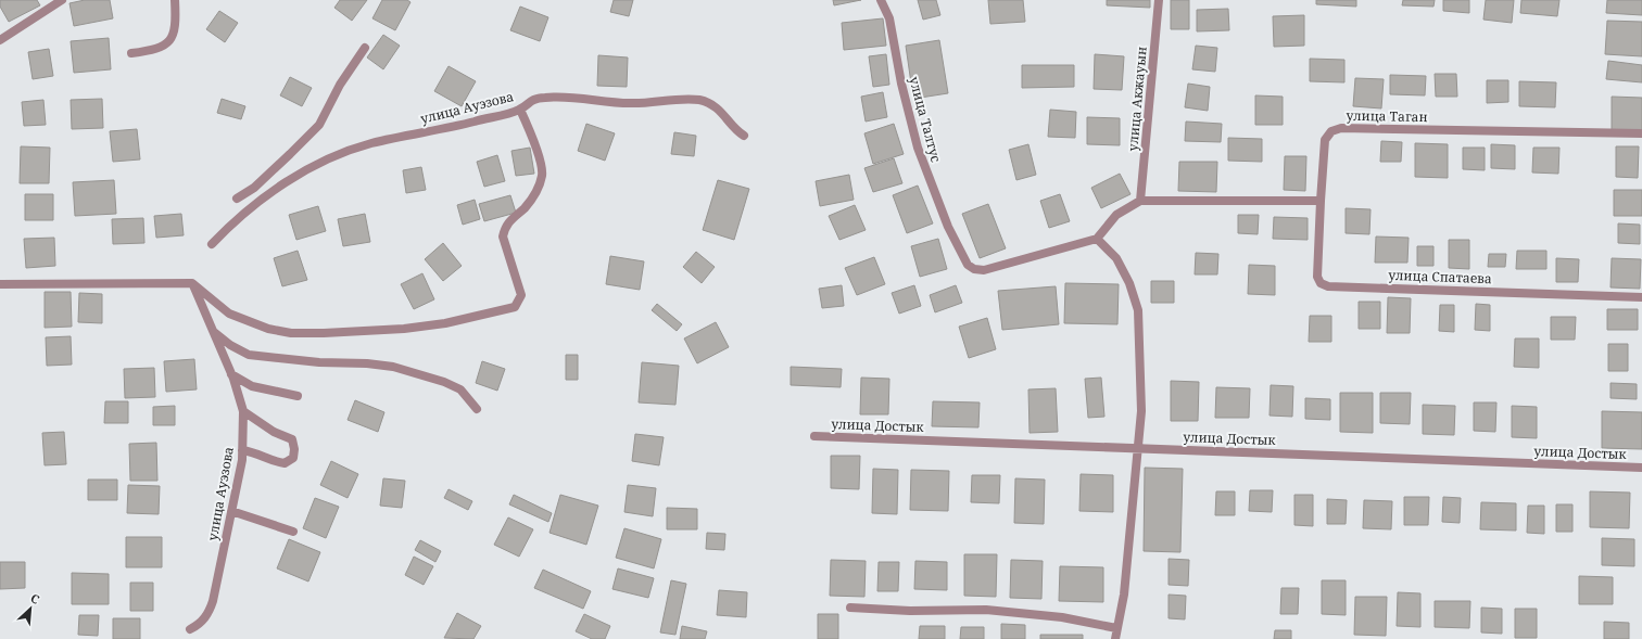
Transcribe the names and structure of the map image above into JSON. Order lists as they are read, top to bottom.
{
  "streets": {
    "street": [
      "улица Акжауын",
      "улица Ауэзова",
      "улица Таган",
      "улица Талтус",
      "улица Спатаева",
      "улица Достык"
    ]
  },
  "crossings": [
    ["улица Таган", "улица Спатаева"]
  ],
  "north": "top right"
}
